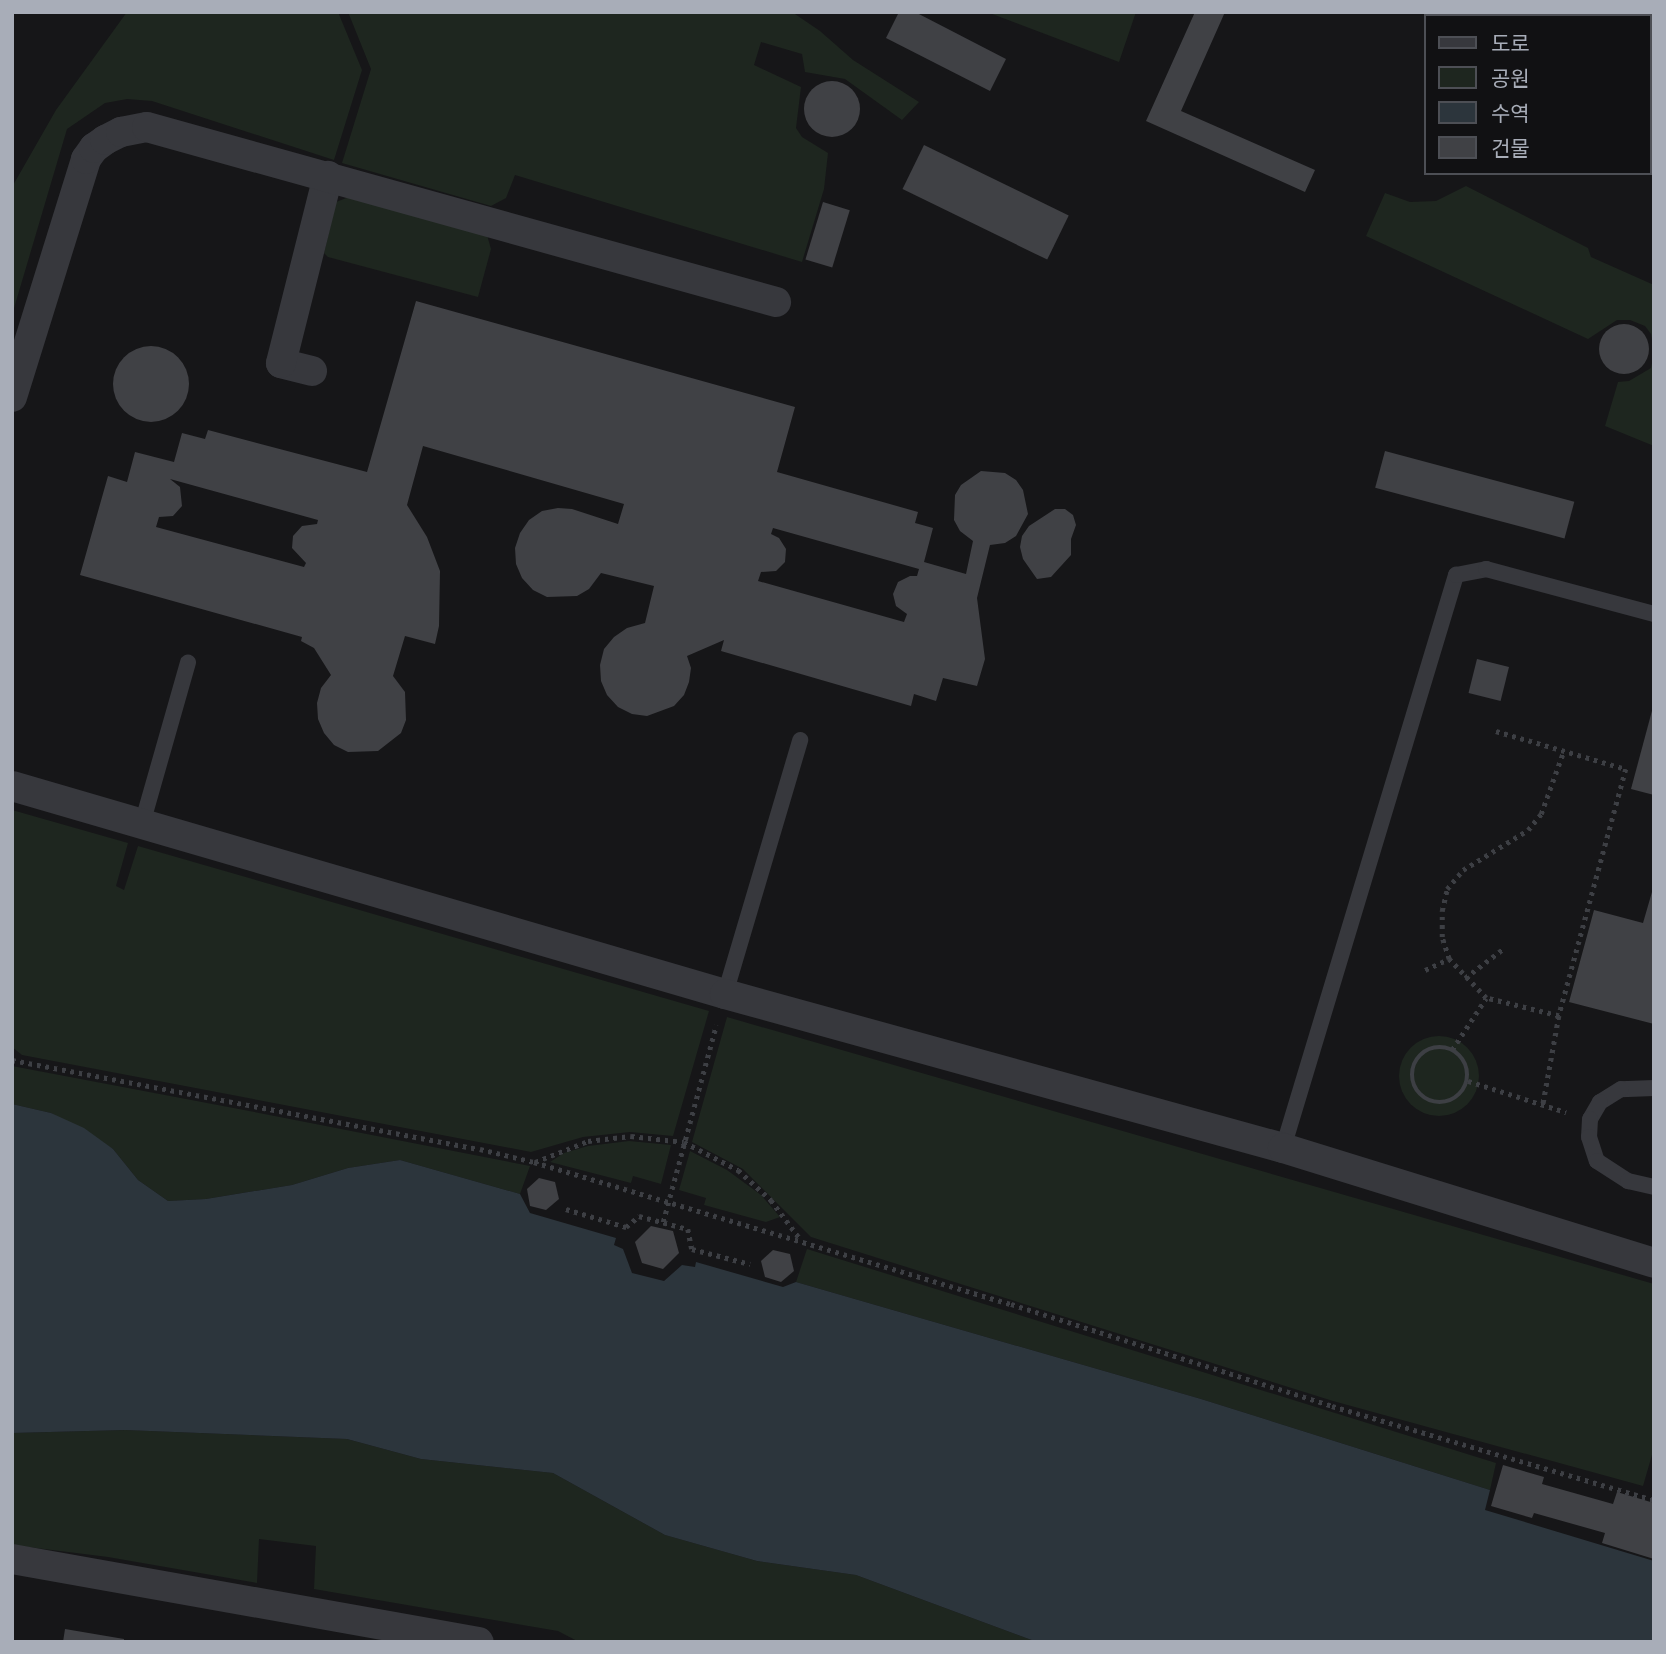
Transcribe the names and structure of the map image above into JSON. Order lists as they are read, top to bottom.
{
  "legend": [
    "도로",
    "공원",
    "수역",
    "건물"
  ]
}
